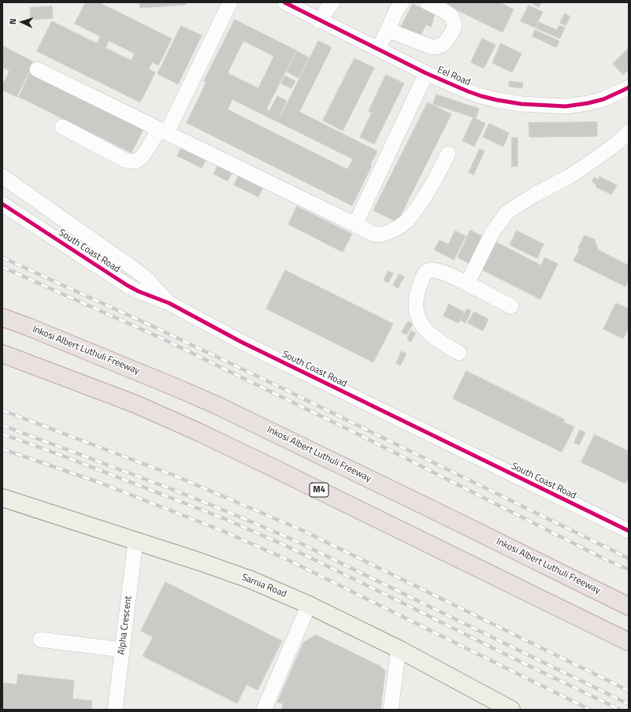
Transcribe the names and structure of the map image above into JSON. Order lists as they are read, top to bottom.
{
  "streets": {
    "highway": ["Inkosi Albert Luthuli Freeway", "M4"],
    "main road": ["Sarnia Road"],
    "street": ["Eel Road", "South Coast Road", "Alpha Crescent"]
  },
  "crossings": [
    ["Sarnia Road", "Alpha Crescent"]
  ],
  "north": "left"
}
